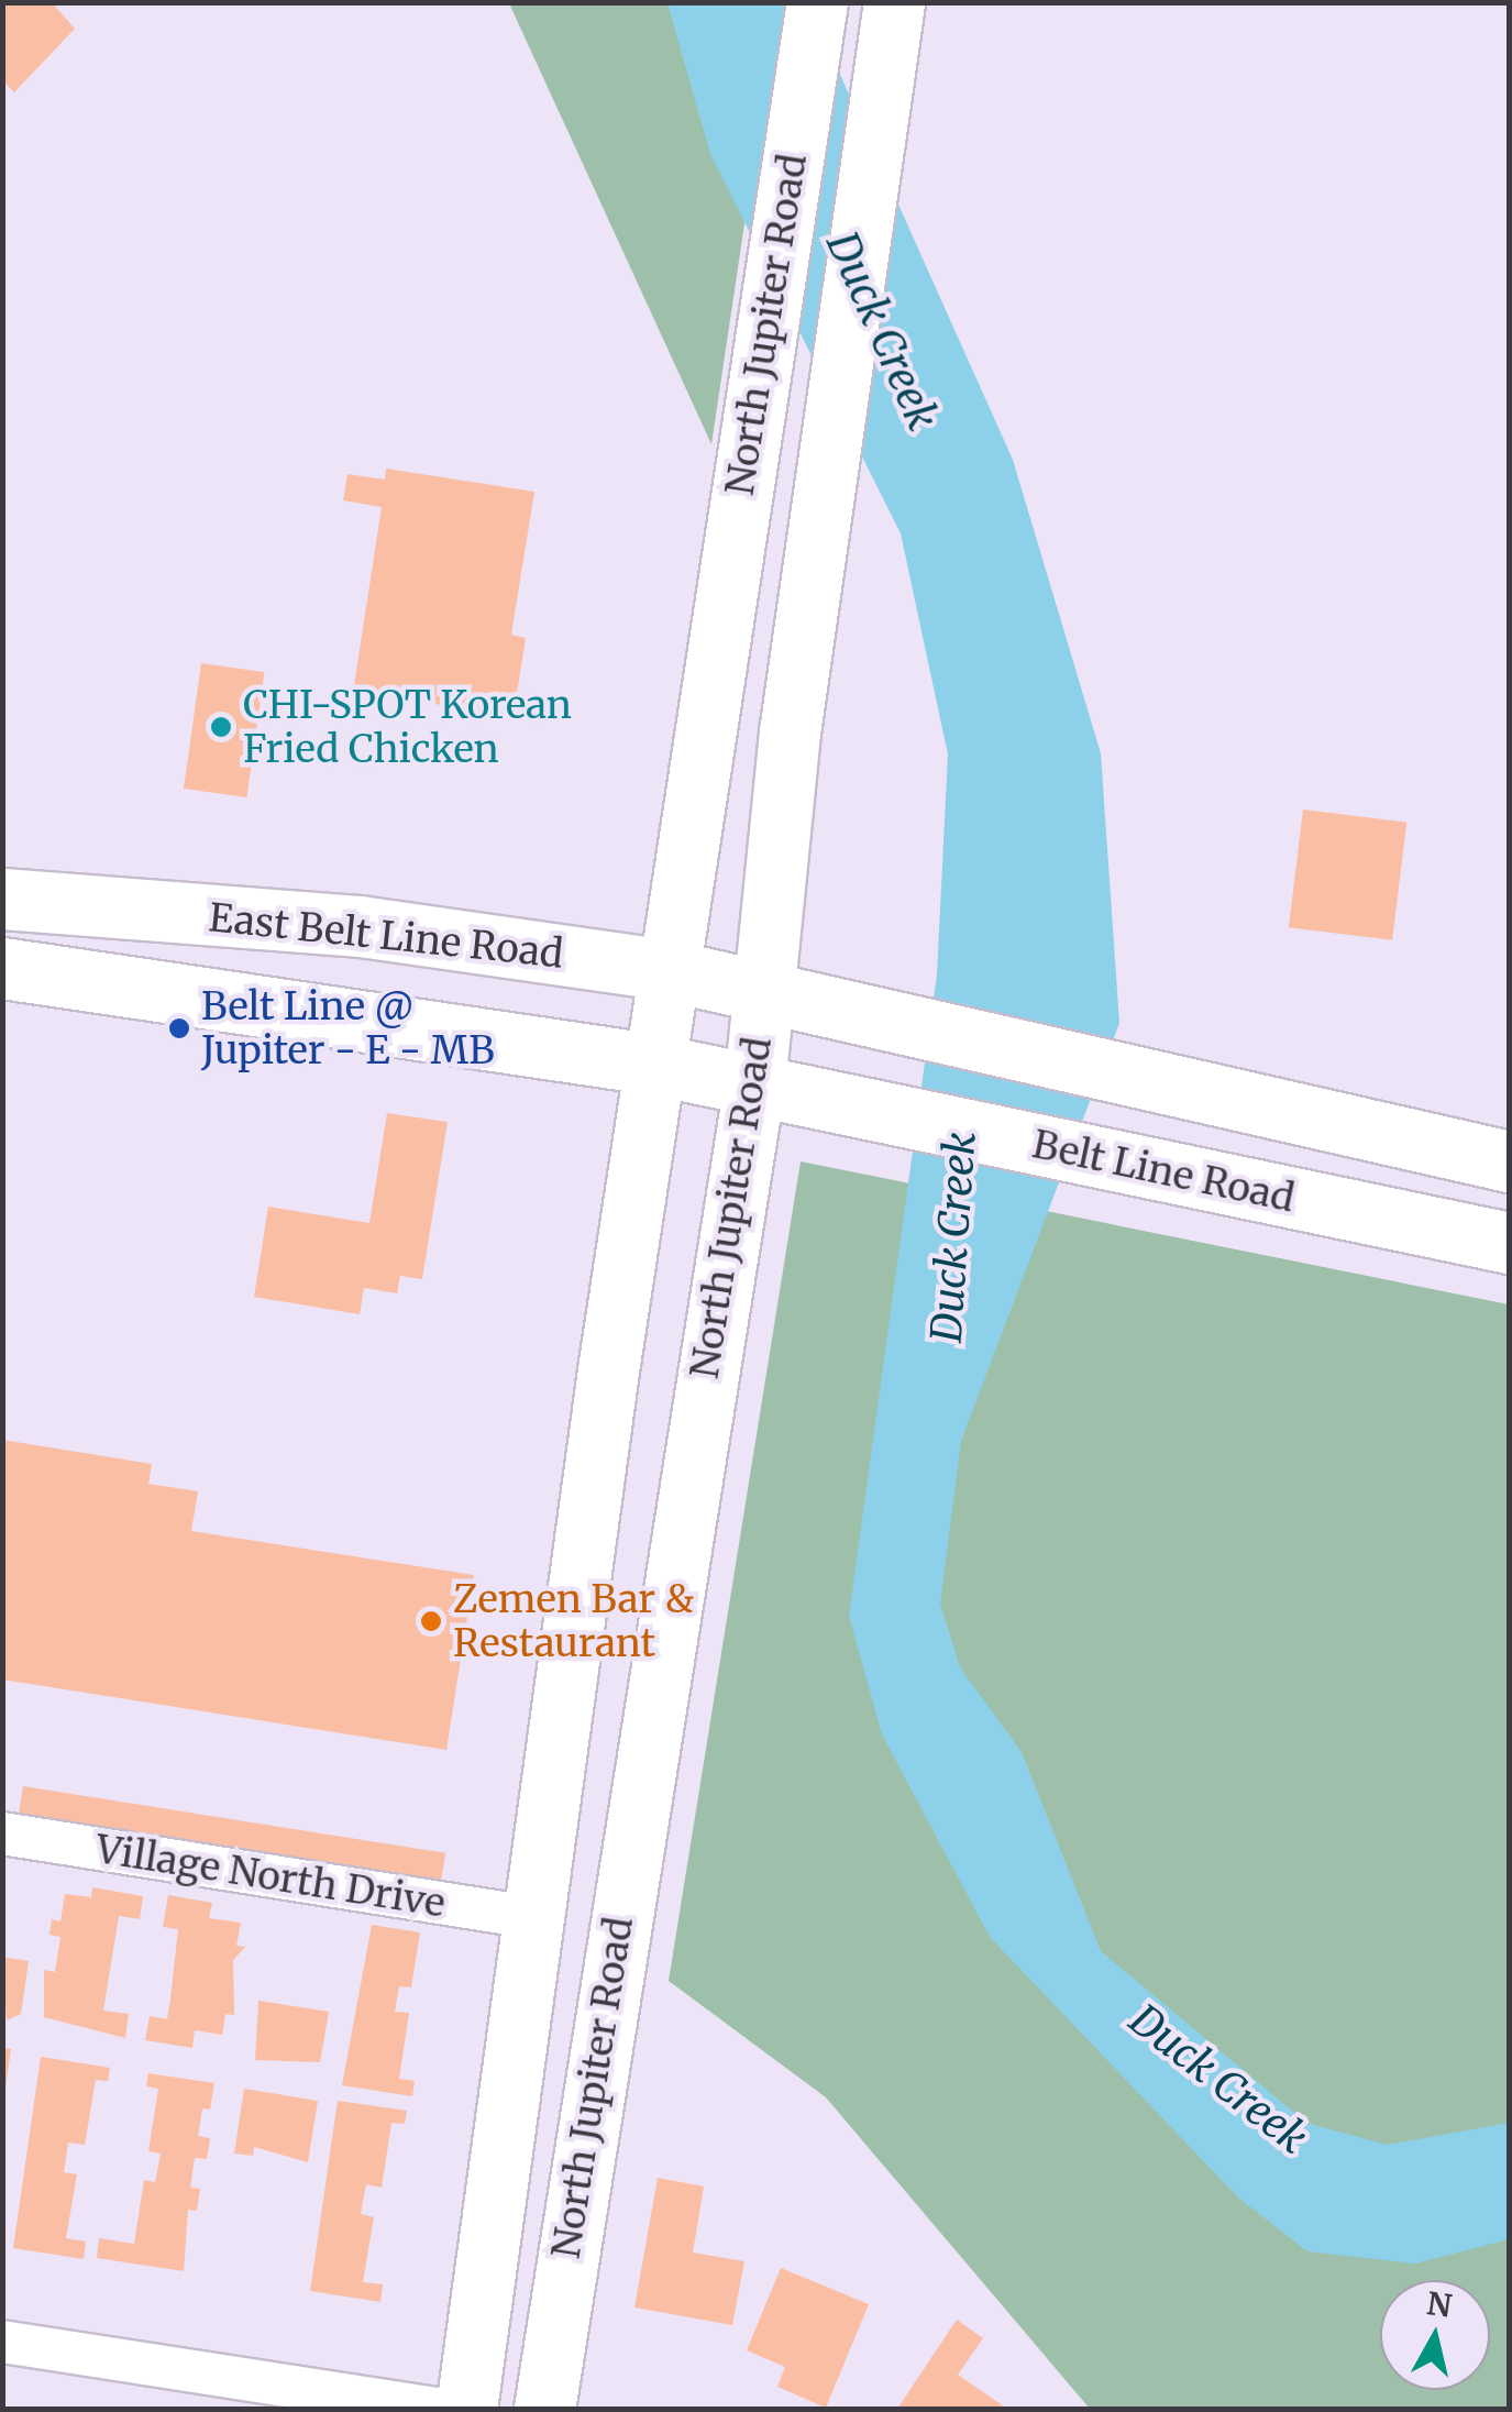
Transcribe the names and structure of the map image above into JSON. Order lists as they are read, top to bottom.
{
  "streets": {
    "main road": ["North Jupiter Road", "East Belt Line Road", "Belt Line Road"],
    "street": ["Village North Drive"]
  },
  "crossings": [
    ["North Jupiter Road", "East Belt Line Road"],
    ["North Jupiter Road", "Belt Line Road"],
    ["North Jupiter Road", "Village North Drive"],
    ["East Belt Line Road", "Belt Line Road"]
  ],
  "water": ["Duck Creek"],
  "places": ["CHI-SPOT Korean Fried Chicken", "Belt Line @ Jupiter - E - MB", "Zemen Bar & Restaurant"],
  "north": "top"
}
